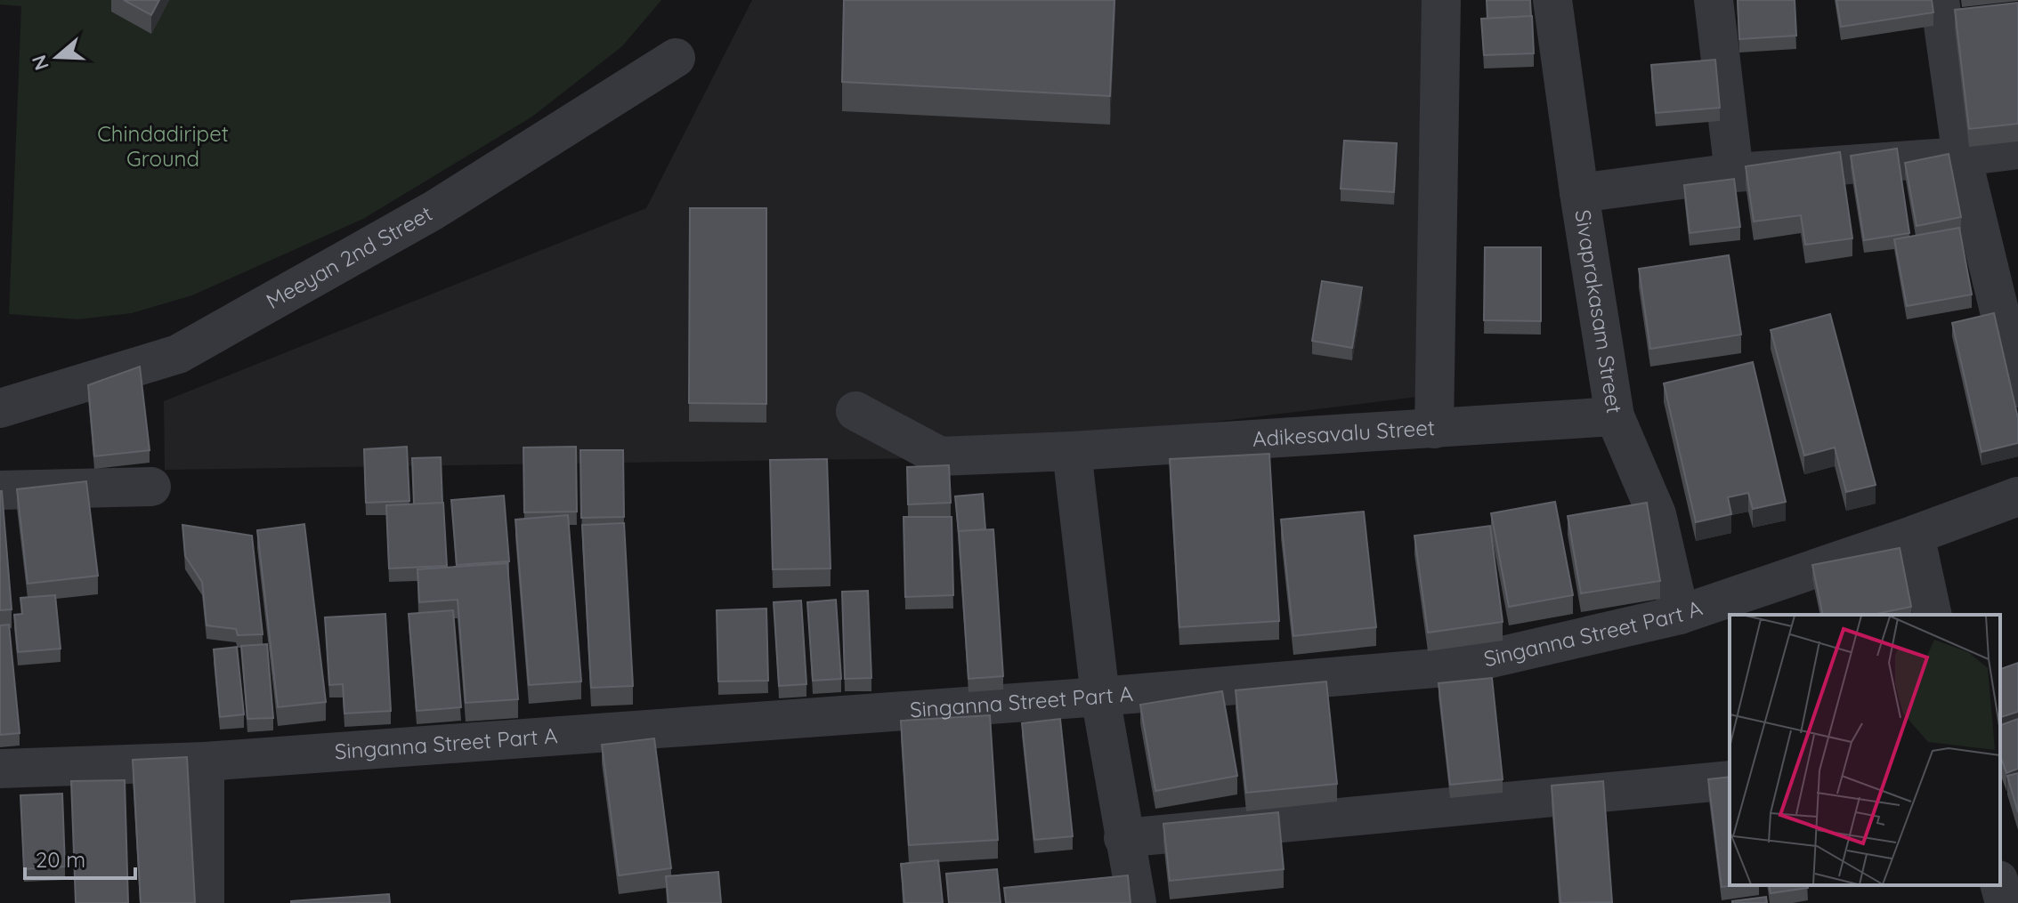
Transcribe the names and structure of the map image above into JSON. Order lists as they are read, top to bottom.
{
  "streets": {
    "street": [
      "Meeyan 2nd Street",
      "Sivaprakasam Street",
      "Adikesavalu Street",
      "Singanna Street Part A"
    ]
  },
  "crossings": [
    ["Sivaprakasam Street", "Adikesavalu Street"],
    ["Sivaprakasam Street", "Singanna Street Part A"]
  ],
  "parks": ["Chindadiripet Ground"],
  "scale_bar": "20 m",
  "north": "left"
}
